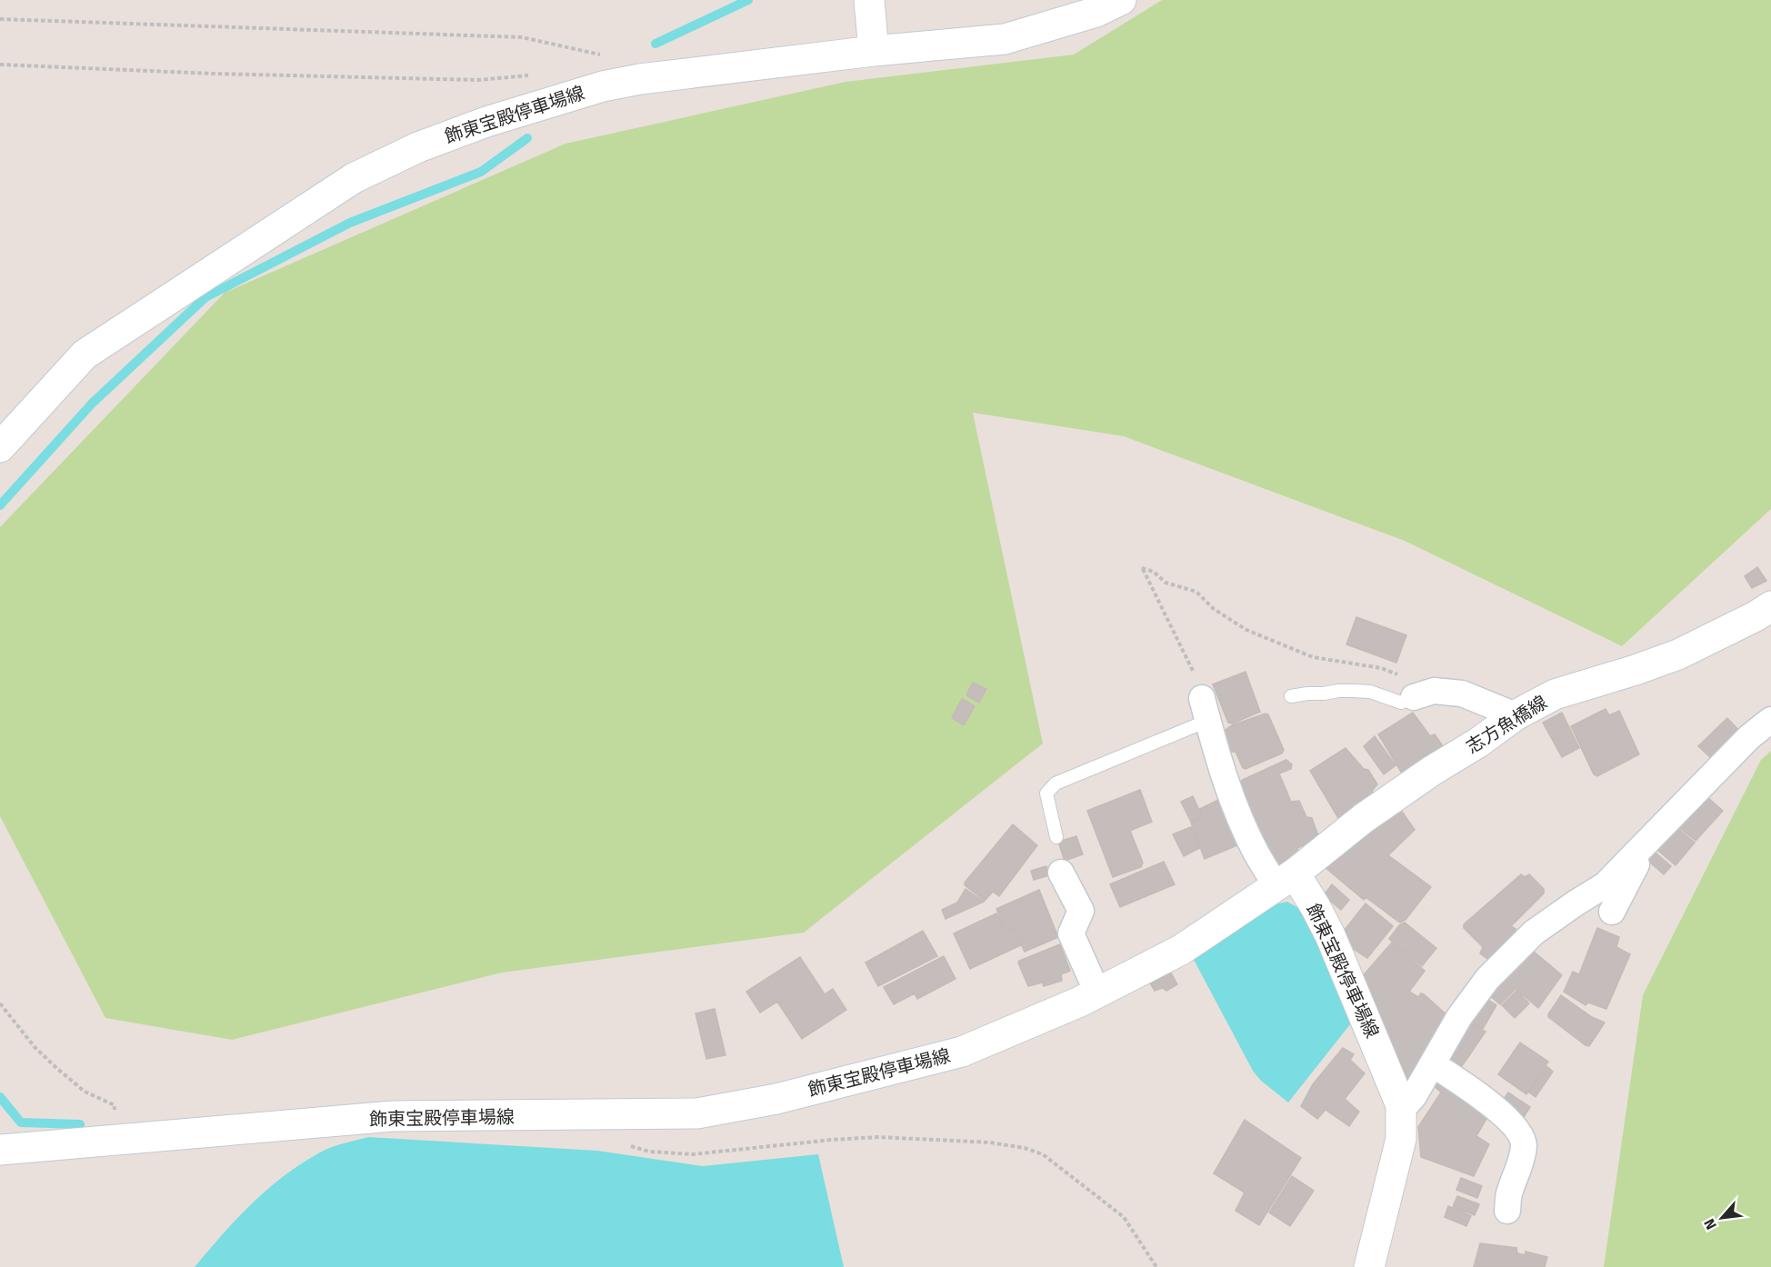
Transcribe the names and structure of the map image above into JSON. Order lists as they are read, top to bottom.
{
  "streets": {
    "main road": ["飾東宝殿停車場線", "志方魚橋線"]
  },
  "crossings": [
    ["飾東宝殿停車場線", "志方魚橋線"]
  ],
  "north": "bottom left"
}
